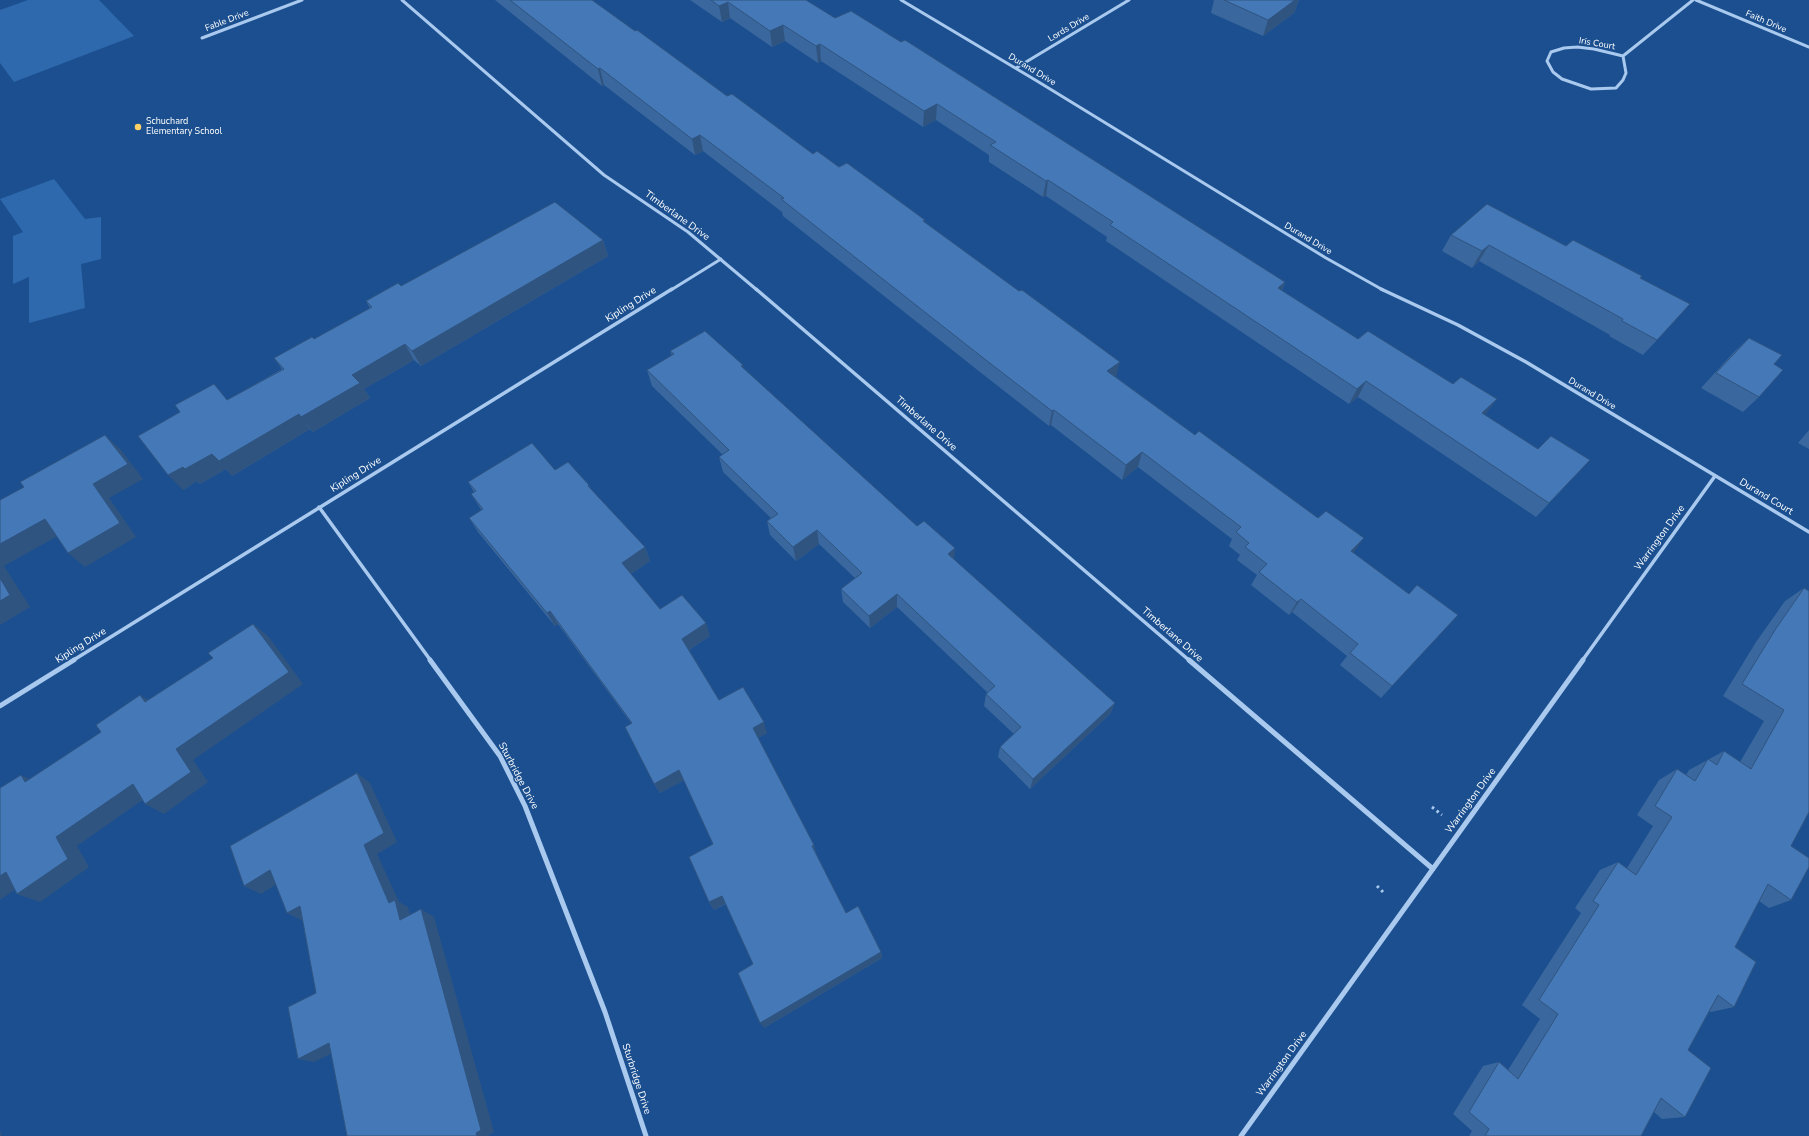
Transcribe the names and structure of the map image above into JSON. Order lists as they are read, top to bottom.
{
  "streets": {
    "street": [
      "Fable Drive",
      "Faith Drive",
      "Lords Drive",
      "Iris Court",
      "Durand Drive",
      "Timberlane Drive",
      "Kipling Drive",
      "Durand Court",
      "Warrington Drive",
      "Sturbridge Drive"
    ]
  },
  "crossings": [
    ["Faith Drive", "Iris Court"],
    ["Lords Drive", "Durand Drive"],
    ["Durand Drive", "Durand Court"],
    ["Durand Drive", "Warrington Drive"],
    ["Timberlane Drive", "Kipling Drive"],
    ["Timberlane Drive", "Warrington Drive"],
    ["Kipling Drive", "Sturbridge Drive"],
    ["Durand Court", "Warrington Drive"]
  ],
  "places": ["Schuchard Elementary School"]
}
